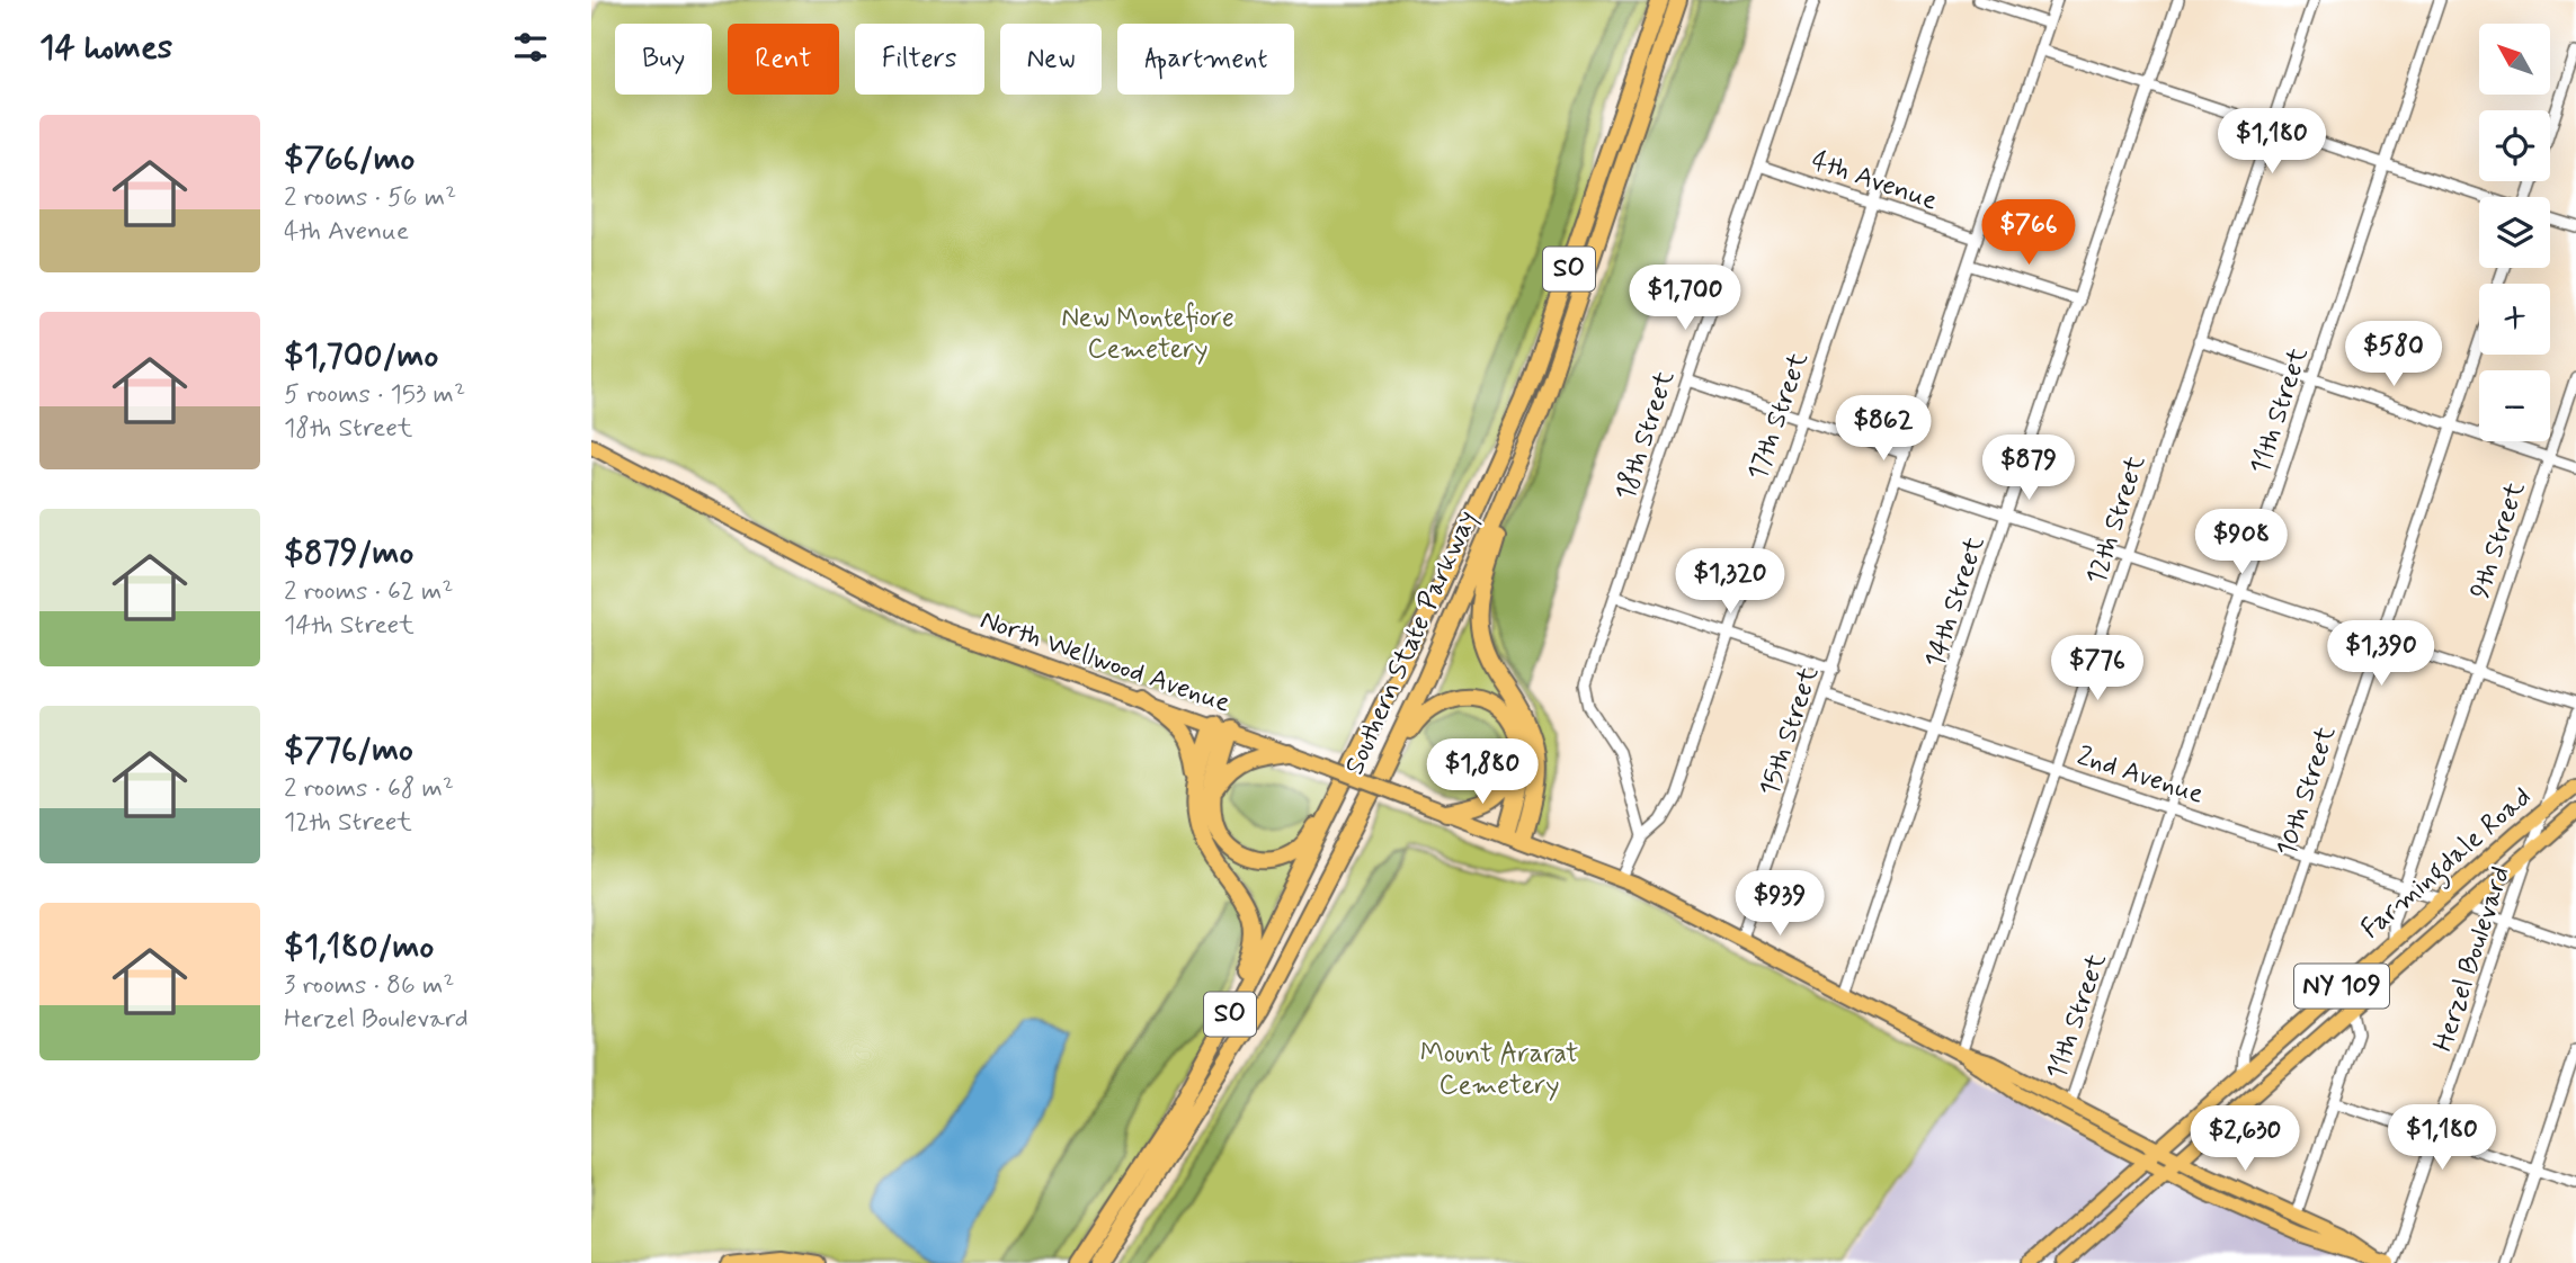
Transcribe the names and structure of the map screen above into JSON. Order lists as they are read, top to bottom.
{
  "streets": {
    "highway": ["SO", "Southern State Parkway"],
    "main road": ["North Wellwood Avenue", "Farmingdale Road", "NY 109"],
    "street": [
      "4th Avenue",
      "11th Street",
      "17th Street",
      "18th Street",
      "12th Street",
      "9th Street",
      "14th Street",
      "15th Street",
      "2nd Avenue",
      "10th Street",
      "Herzel Boulevard"
    ]
  },
  "crossings": [
    ["4th Avenue", "17th Street"],
    ["4th Avenue", "18th Street"],
    ["4th Avenue", "15th Street"],
    ["11th Street", "2nd Avenue"],
    ["17th Street", "18th Street"],
    ["12th Street", "North Wellwood Avenue"],
    ["12th Street", "2nd Avenue"],
    ["9th Street", "2nd Avenue"],
    ["9th Street", "Farmingdale Road"],
    ["14th Street", "North Wellwood Avenue"],
    ["14th Street", "2nd Avenue"],
    ["North Wellwood Avenue", "15th Street"],
    ["15th Street", "2nd Avenue"],
    ["2nd Avenue", "10th Street"],
    ["2nd Avenue", "Farmingdale Road"],
    ["10th Street", "Farmingdale Road"],
    ["Farmingdale Road", "Herzel Boulevard"]
  ],
  "parks": ["New Montefiore Cemetery", "Mount Ararat Cemetery"],
  "north": "top left",
  "page": {
    "heading": "14 homes",
    "map_buttons": ["+", "−"],
    "chip": [
      "Buy",
      "Rent",
      "Filters",
      "New",
      "Apartment"
    ],
    "list": [
      {
        "name": "$766/mo",
        "note": "2 rooms · 56 m² · 4th Avenue"
      },
      {
        "name": "$1,700/mo",
        "note": "5 rooms · 153 m² · 18th Street"
      },
      {
        "name": "$879/mo",
        "note": "2 rooms · 62 m² · 14th Street"
      },
      {
        "name": "$776/mo",
        "note": "2 rooms · 68 m² · 12th Street"
      },
      {
        "name": "$1,180/mo",
        "note": "3 rooms · 86 m² · Herzel Boulevard"
      }
    ],
    "price": [
      "$1,180",
      "$766",
      "$1,700",
      "$580",
      "$862",
      "$879",
      "$908",
      "$1,320",
      "$1,390",
      "$776",
      "$1,880",
      "$939",
      "$1,180",
      "$2,630"
    ]
  }
}
